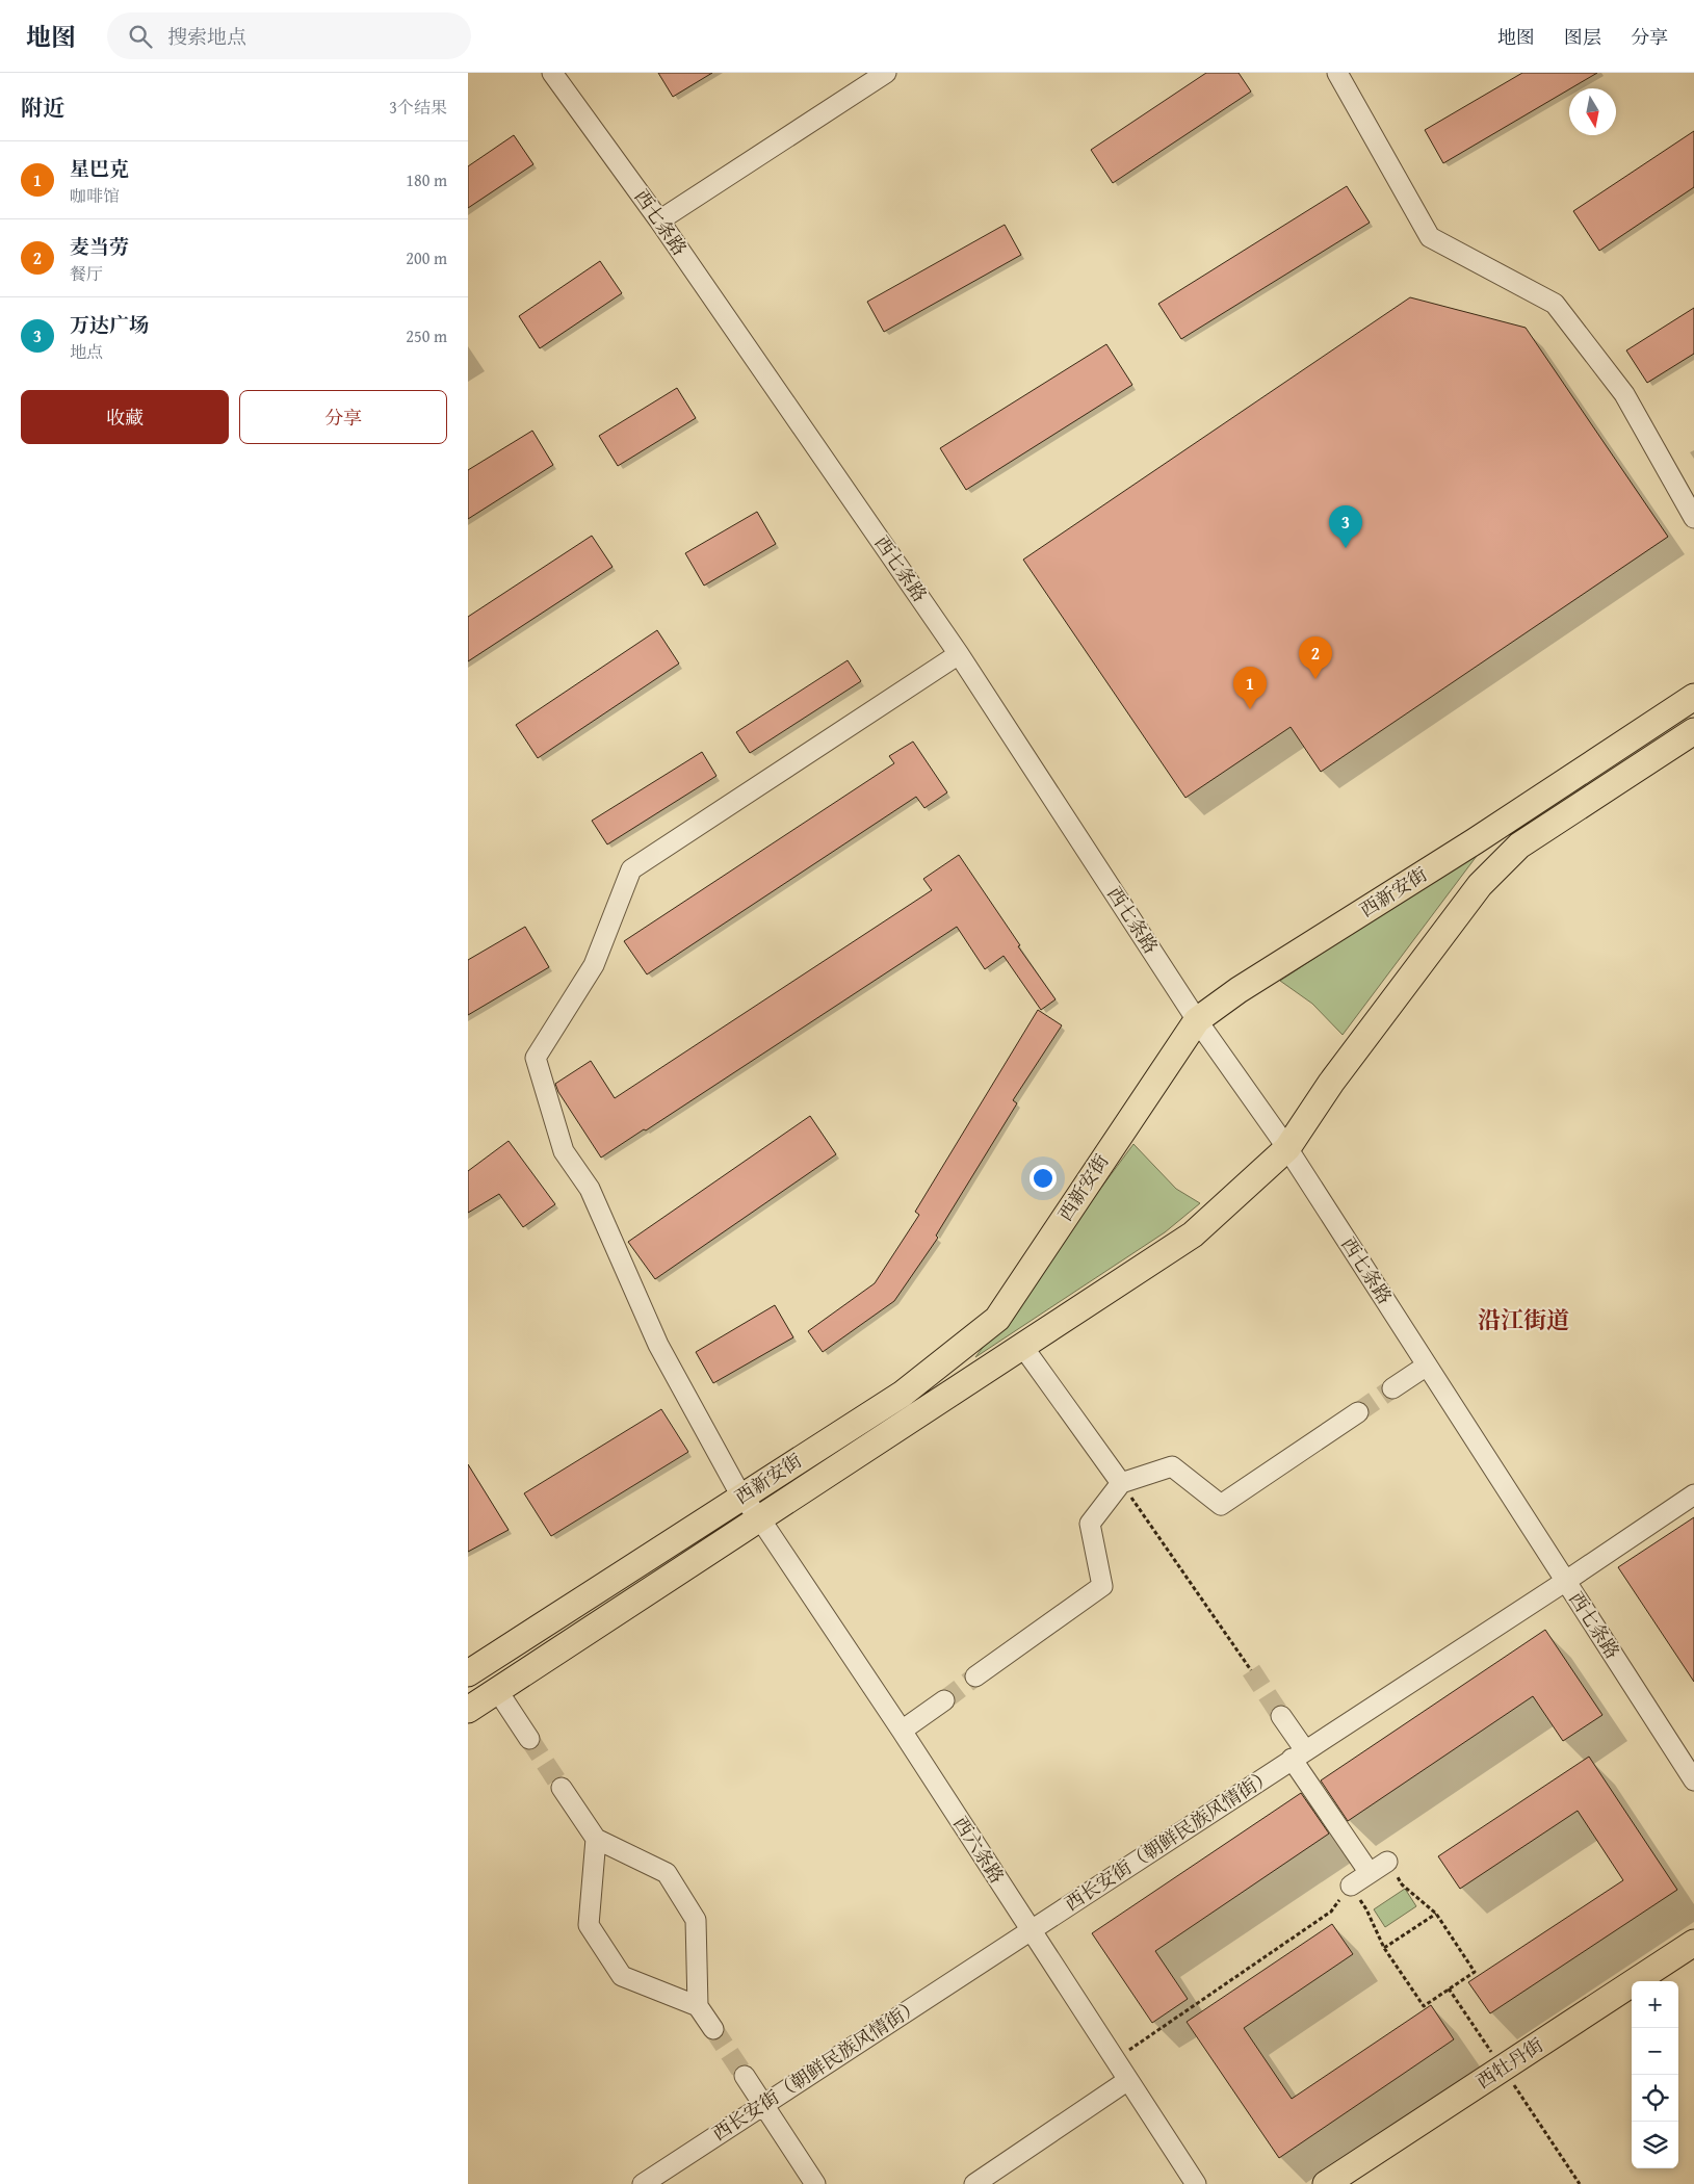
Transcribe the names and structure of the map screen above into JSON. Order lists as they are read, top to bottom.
{
  "streets": {
    "main road": ["西新安街", "西牡丹街"],
    "street": ["西七条路", "西长安街（朝鲜民族风情街）", "西六条路"]
  },
  "crossings": [
    ["西七条路", "西新安街"],
    ["西七条路", "西长安街（朝鲜民族风情街）"],
    ["西七条路", "西六条路"],
    ["西新安街", "西六条路"],
    ["西长安街（朝鲜民族风情街）", "西六条路"]
  ],
  "districts": ["沿江街道"],
  "north": "bottom",
  "page": {
    "header": "地图",
    "search": "搜索地点",
    "nav": ["地图", "图层", "分享"],
    "heading": ["附近", "3个结果"],
    "list": [
      {
        "mark": "1",
        "name": "星巴克",
        "note": "咖啡馆",
        "value": "180 m"
      },
      {
        "mark": "2",
        "name": "麦当劳",
        "note": "餐厅",
        "value": "200 m"
      },
      {
        "mark": "3",
        "name": "万达广场",
        "note": "地点",
        "value": "250 m"
      }
    ],
    "buttons": ["收藏", "分享"],
    "pins": ["3", "2", "1"],
    "map_buttons": ["+", "−"]
  }
}
